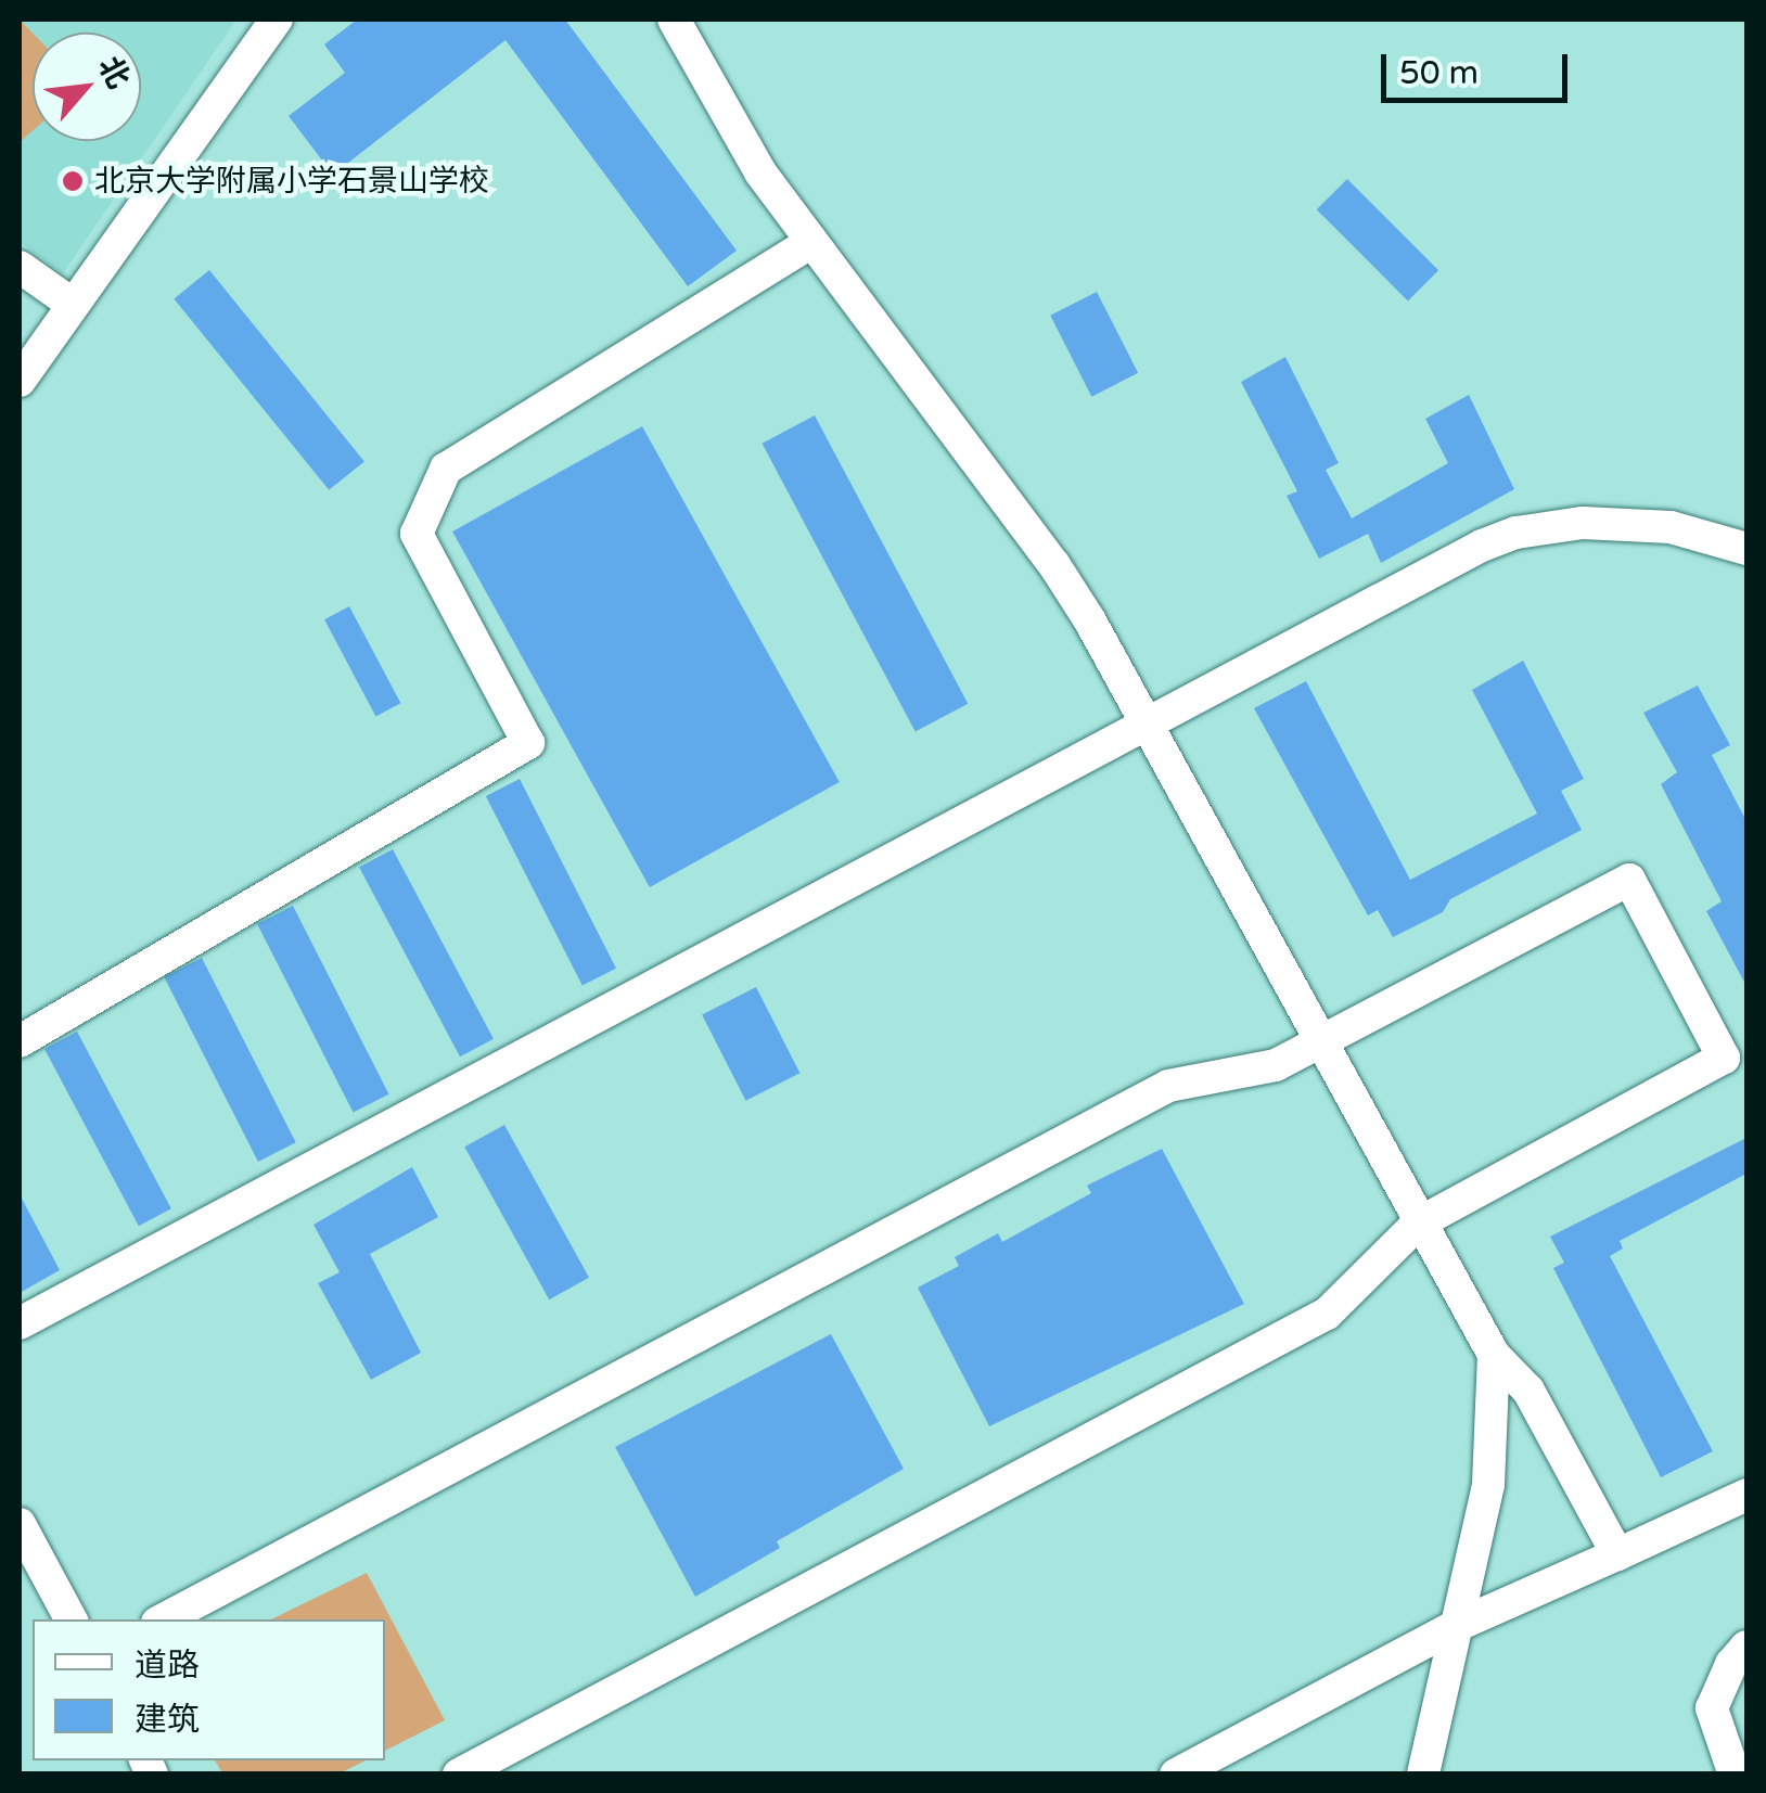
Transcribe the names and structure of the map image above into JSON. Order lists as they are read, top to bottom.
{
  "places": ["北京大学附属小学石景山学校"],
  "legend": ["道路", "建筑"],
  "scale_bar": "50 m",
  "north": "top right"
}
